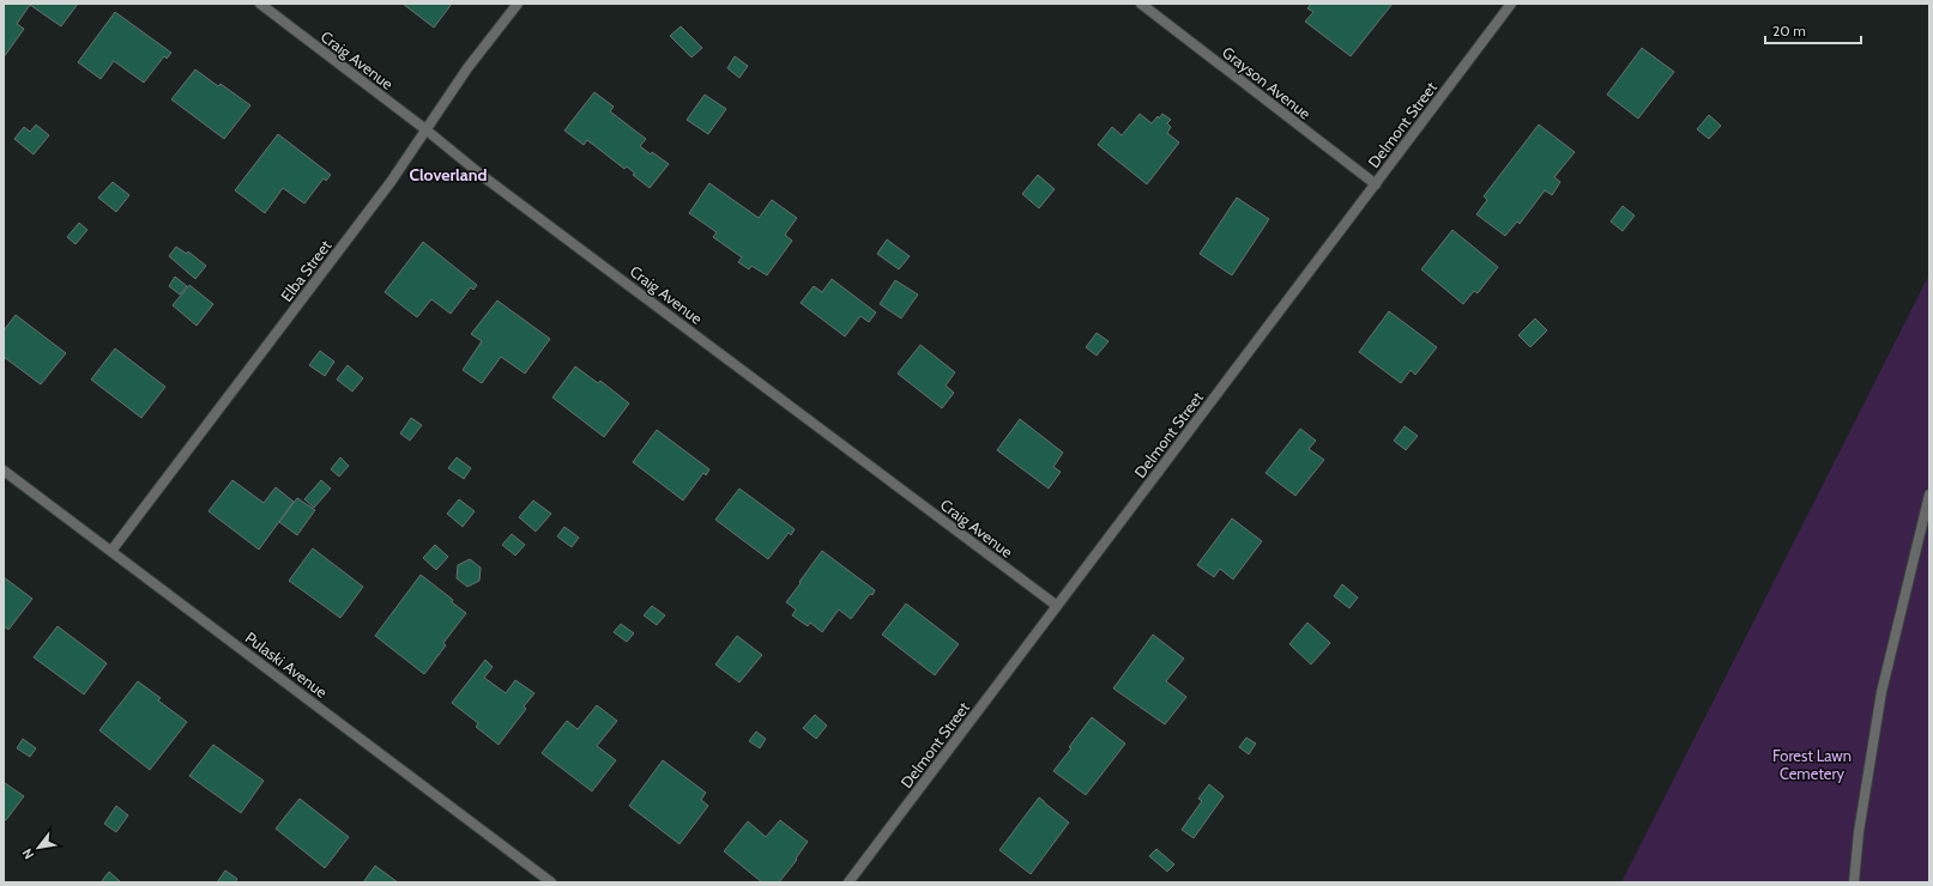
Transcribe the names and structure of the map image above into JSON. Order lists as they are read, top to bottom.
{
  "streets": {
    "street": [
      "Craig Avenue",
      "Grayson Avenue",
      "Delmont Street",
      "Elba Street",
      "Pulaski Avenue"
    ]
  },
  "crossings": [
    ["Craig Avenue", "Delmont Street"],
    ["Craig Avenue", "Elba Street"],
    ["Grayson Avenue", "Delmont Street"],
    ["Elba Street", "Pulaski Avenue"]
  ],
  "districts": ["Cloverland"],
  "parks": ["Forest Lawn Cemetery"],
  "scale_bar": "20 m",
  "north": "bottom left"
}
